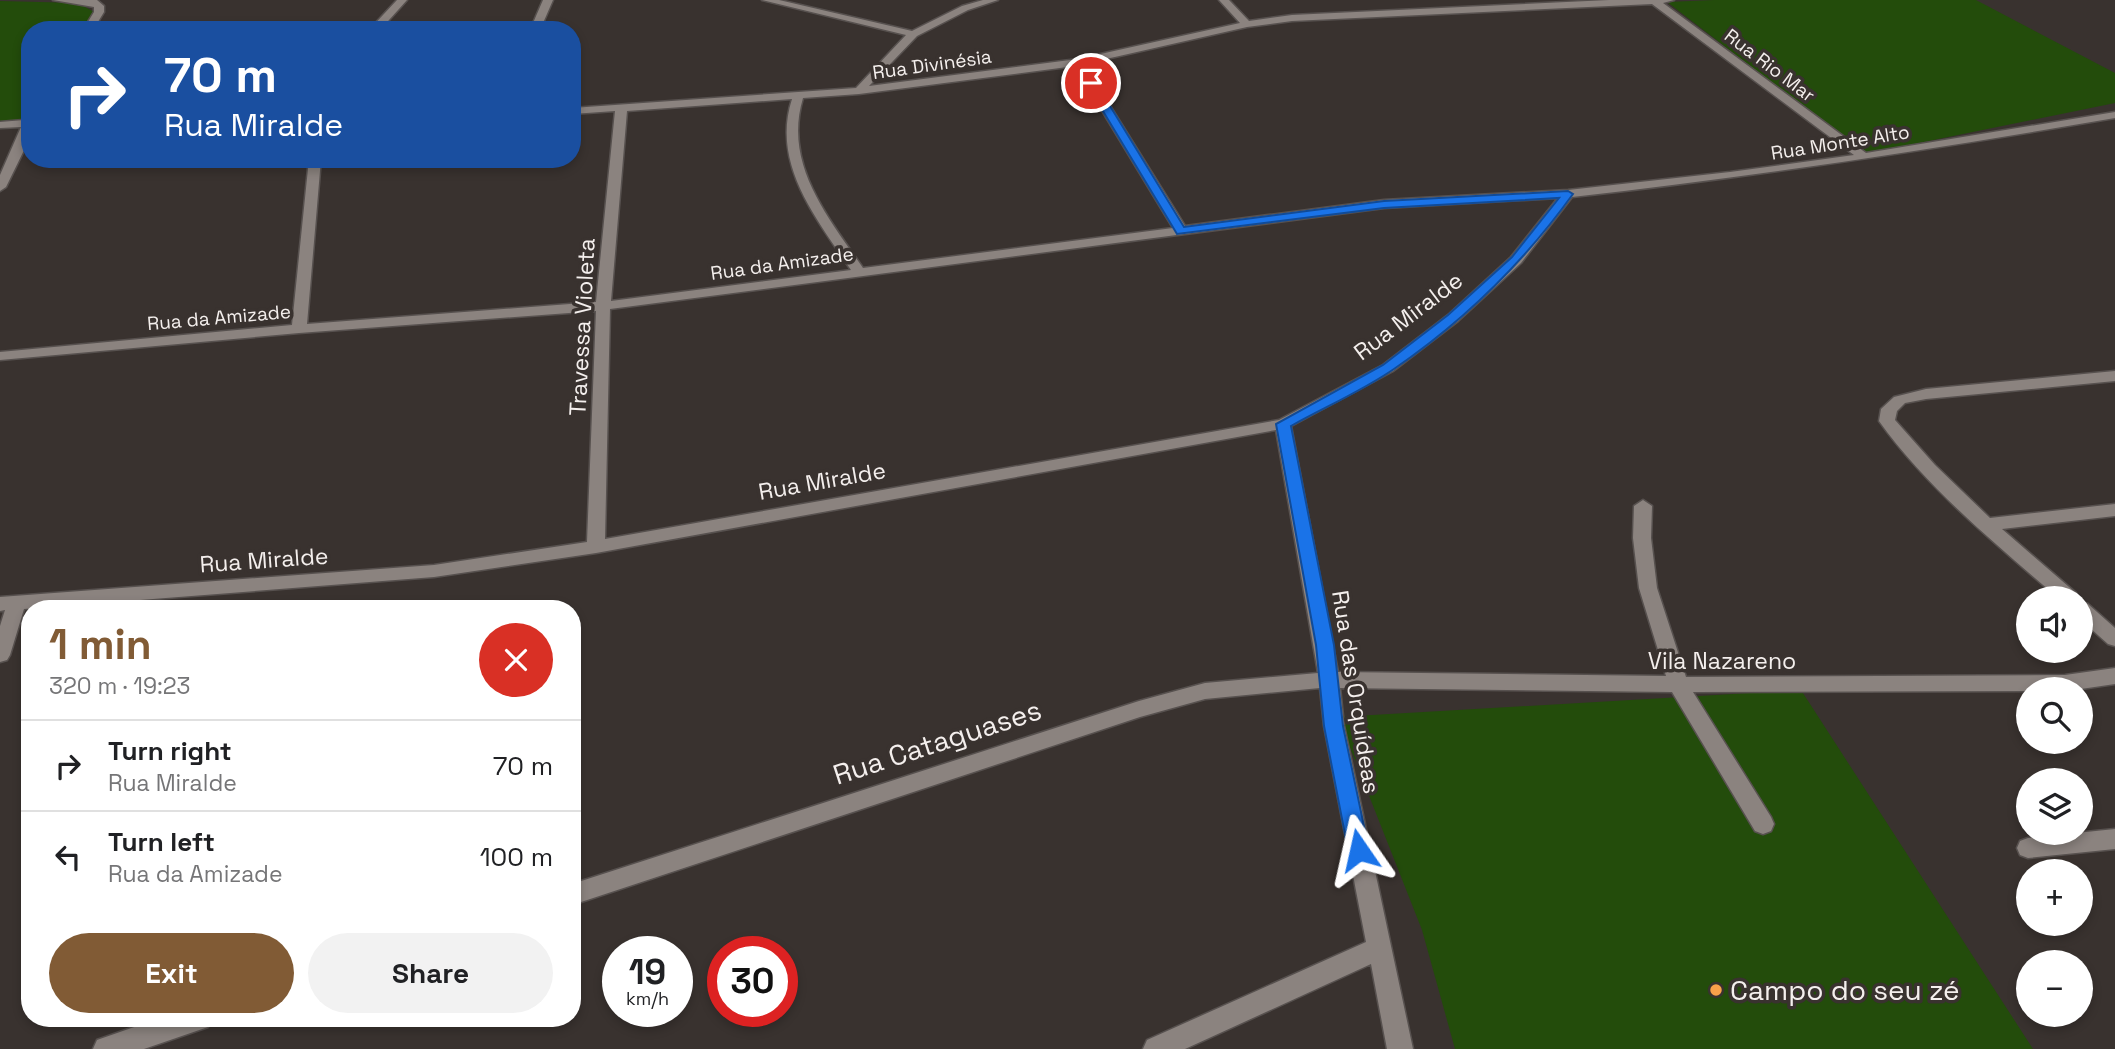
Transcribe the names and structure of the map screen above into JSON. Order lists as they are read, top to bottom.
{
  "streets": {
    "street": [
      "Rua Divinésia",
      "Rua Rio Mar",
      "Rua Monte Alto",
      "Rua da Amizade",
      "Rua Miralde",
      "Travessa Violeta",
      "Vila Nazareno",
      "Rua das Orquídeas",
      "Rua Cataguases"
    ]
  },
  "crossings": [
    ["Rua Divinésia", "Rua Rio Mar"],
    ["Rua Divinésia", "Travessa Violeta"],
    ["Rua Rio Mar", "Rua Monte Alto"],
    ["Rua Monte Alto", "Rua da Amizade"],
    ["Rua Monte Alto", "Rua Miralde"],
    ["Rua da Amizade", "Rua Miralde"],
    ["Rua da Amizade", "Travessa Violeta"],
    ["Rua Miralde", "Travessa Violeta"],
    ["Rua Miralde", "Rua das Orquídeas"],
    ["Vila Nazareno", "Rua das Orquídeas"],
    ["Vila Nazareno", "Rua Cataguases"],
    ["Rua das Orquídeas", "Rua Cataguases"]
  ],
  "places": ["Campo do seu zé"],
  "page": {
    "turn": ["70 m", "Rua Miralde"],
    "map_buttons": ["+", "−"],
    "heading": ["1 min", "320 m · 19:23"],
    "list": [
      {
        "name": "Turn right",
        "note": "Rua Miralde",
        "value": "70 m"
      },
      {
        "name": "Turn left",
        "note": "Rua da Amizade",
        "value": "100 m"
      }
    ],
    "buttons": ["Exit", "Share"],
    "speed": "19 km/h",
    "limit": "30"
  }
}
